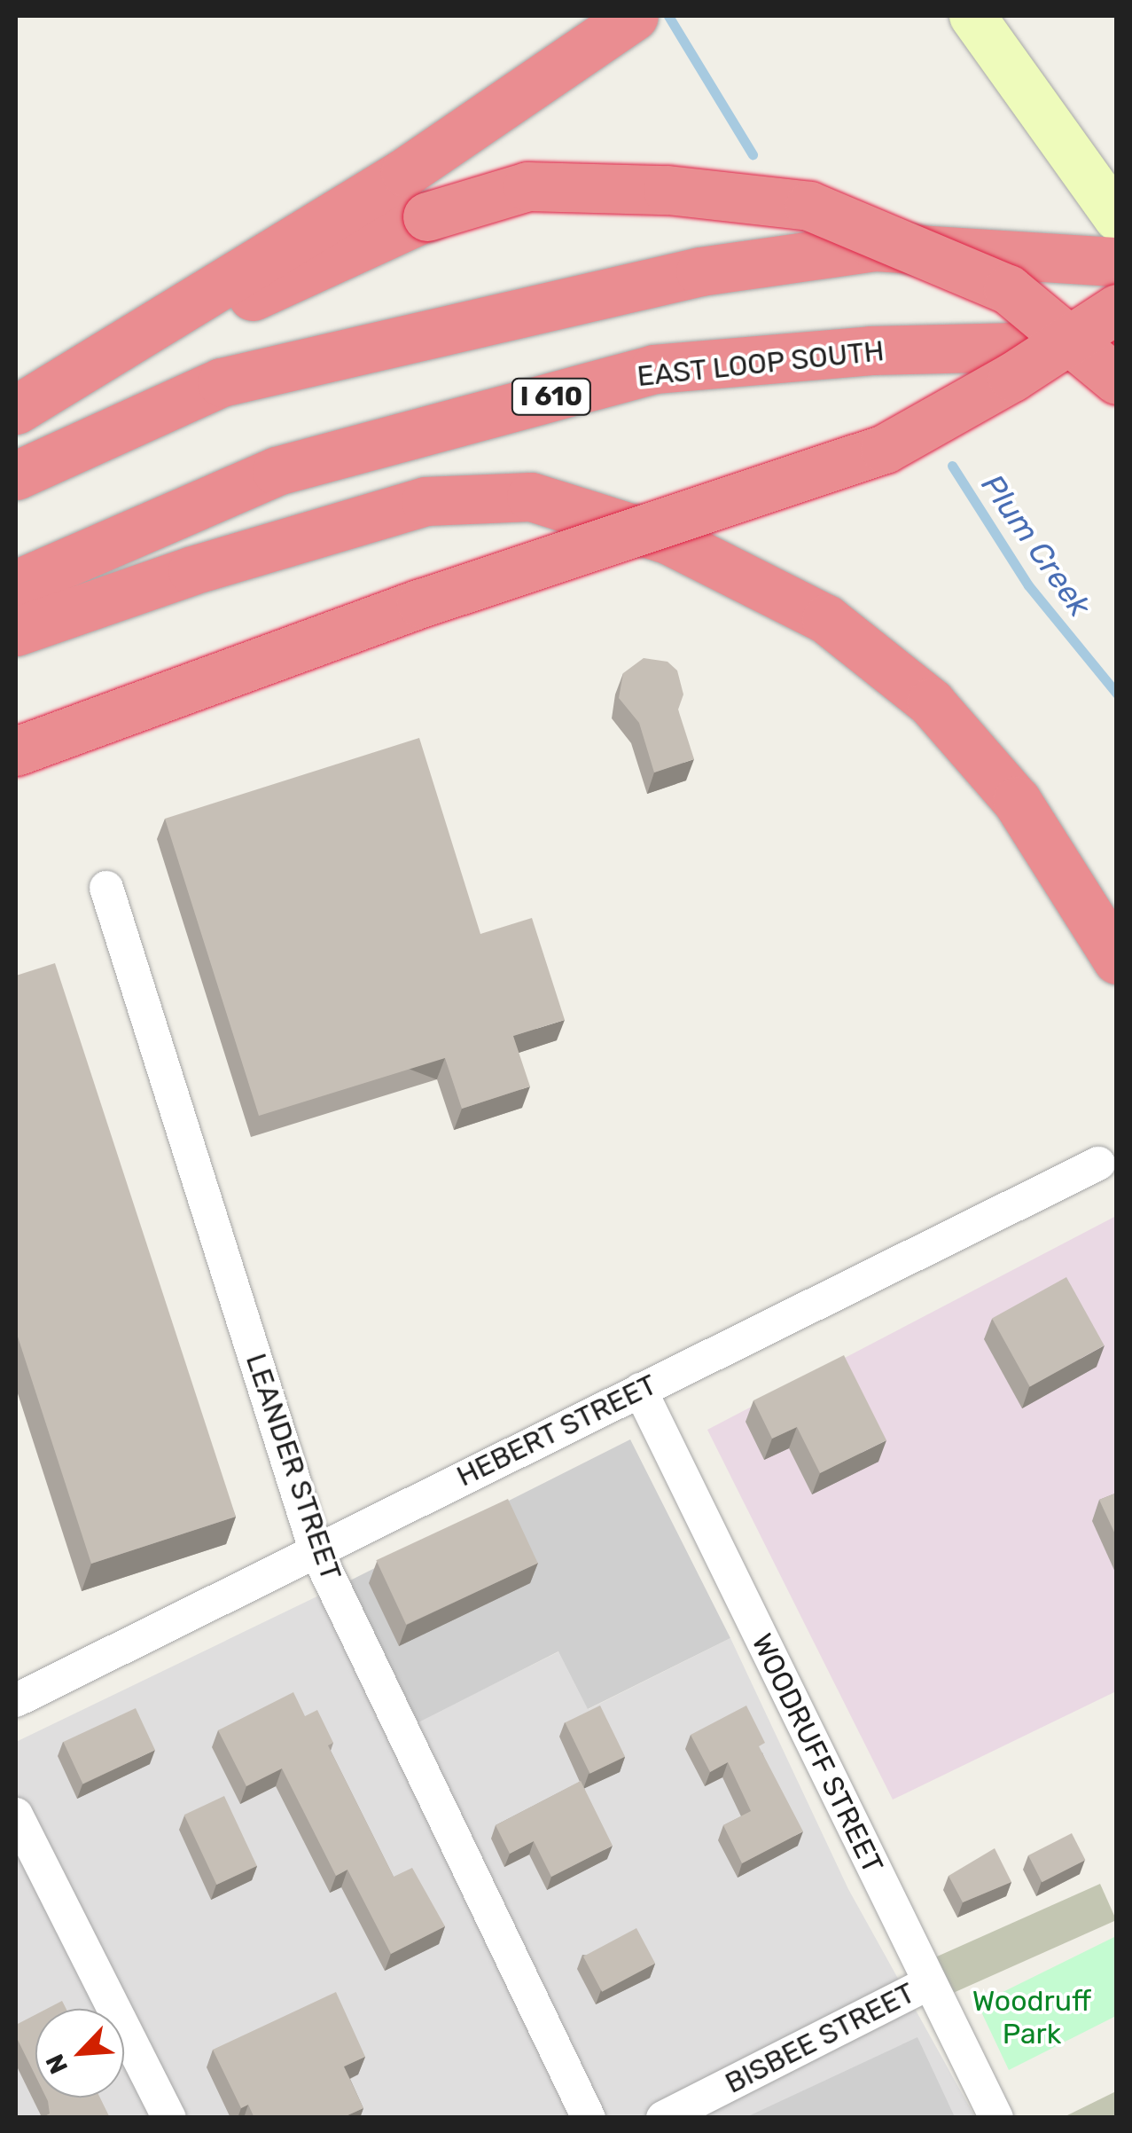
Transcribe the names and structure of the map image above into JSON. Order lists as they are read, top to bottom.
{
  "streets": {
    "highway": ["EAST LOOP SOUTH", "I 610"],
    "street": [
      "HEBERT STREET",
      "LEANDER STREET",
      "WOODRUFF STREET",
      "BISBEE STREET"
    ]
  },
  "crossings": [
    ["HEBERT STREET", "LEANDER STREET"],
    ["HEBERT STREET", "WOODRUFF STREET"],
    ["WOODRUFF STREET", "BISBEE STREET"]
  ],
  "water": ["Plum Creek"],
  "parks": ["Woodruff Park"],
  "north": "bottom left"
}
